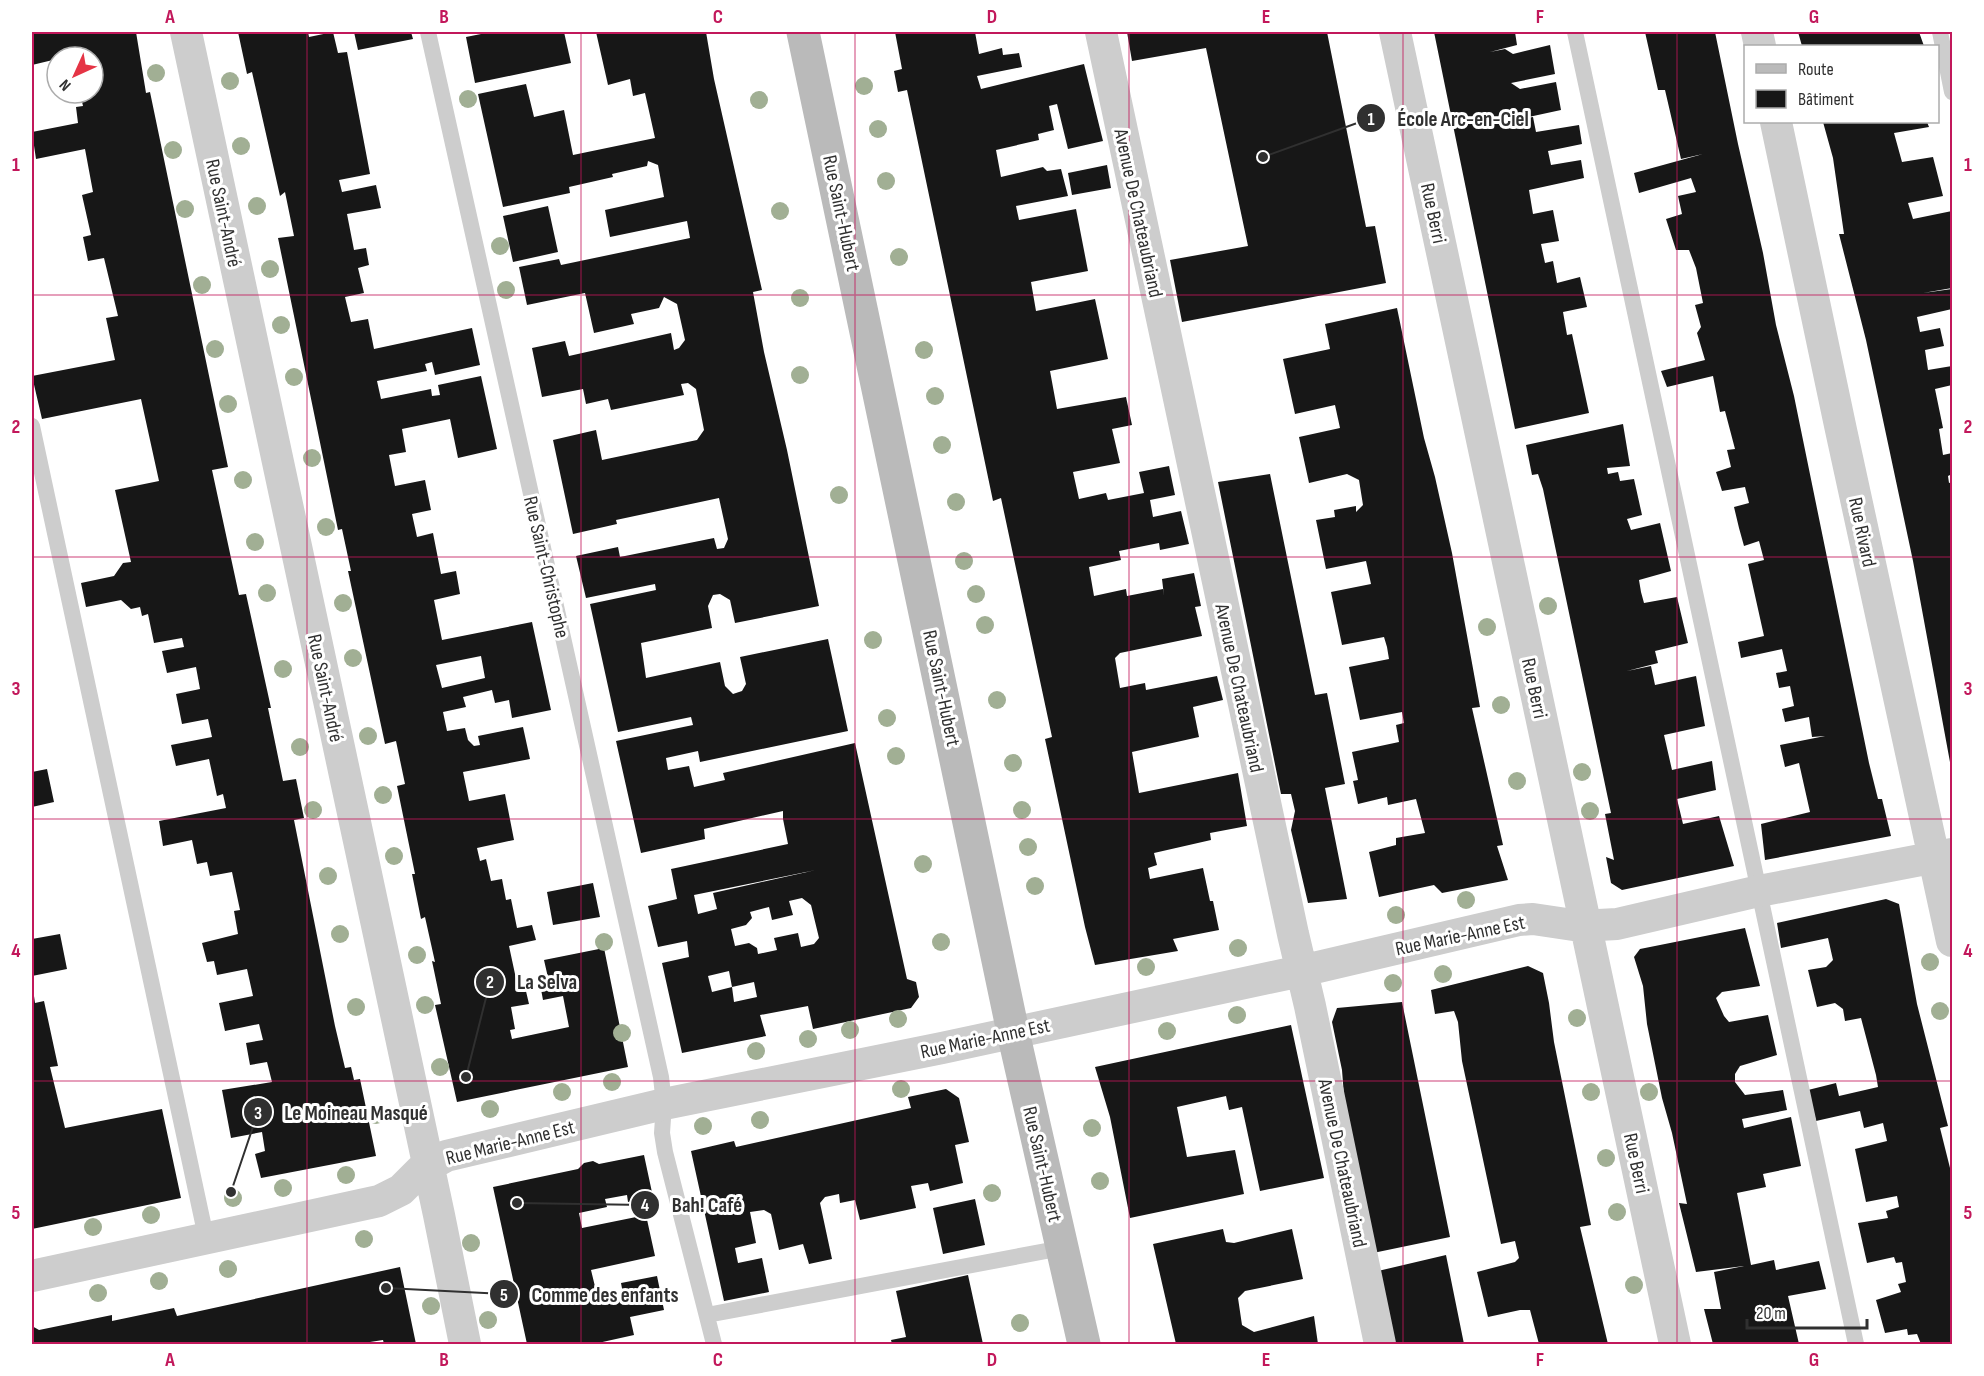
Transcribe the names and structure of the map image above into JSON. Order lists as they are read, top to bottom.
{
  "streets": {
    "street": [
      "Rue Saint-André",
      "Rue Saint-Hubert",
      "Avenue De Chateaubriand",
      "Rue Berri",
      "Rue Rivard",
      "Rue Marie-Anne Est"
    ],
    "lane": ["Rue Saint-Christophe"]
  },
  "crossings": [
    ["Rue Saint-André", "Rue Marie-Anne Est"],
    ["Rue Saint-Hubert", "Rue Marie-Anne Est"],
    ["Avenue De Chateaubriand", "Rue Marie-Anne Est"],
    ["Rue Berri", "Rue Marie-Anne Est"],
    ["Rue Rivard", "Rue Marie-Anne Est"],
    ["Rue Saint-Christophe", "Rue Marie-Anne Est"]
  ],
  "places": [
    "École Arc-en-Ciel",
    "La Selva",
    "Le Moineau Masqué",
    "Bah! Café",
    "Comme des enfants"
  ],
  "legend": ["Route", "Bâtiment"],
  "scale_bar": "20 m",
  "north": "bottom left",
  "grid": {
    "columns": [
      "A",
      "B",
      "C",
      "D",
      "E",
      "F",
      "G"
    ],
    "rows": [
      "1",
      "2",
      "3",
      "4",
      "5"
    ]
  }
}
